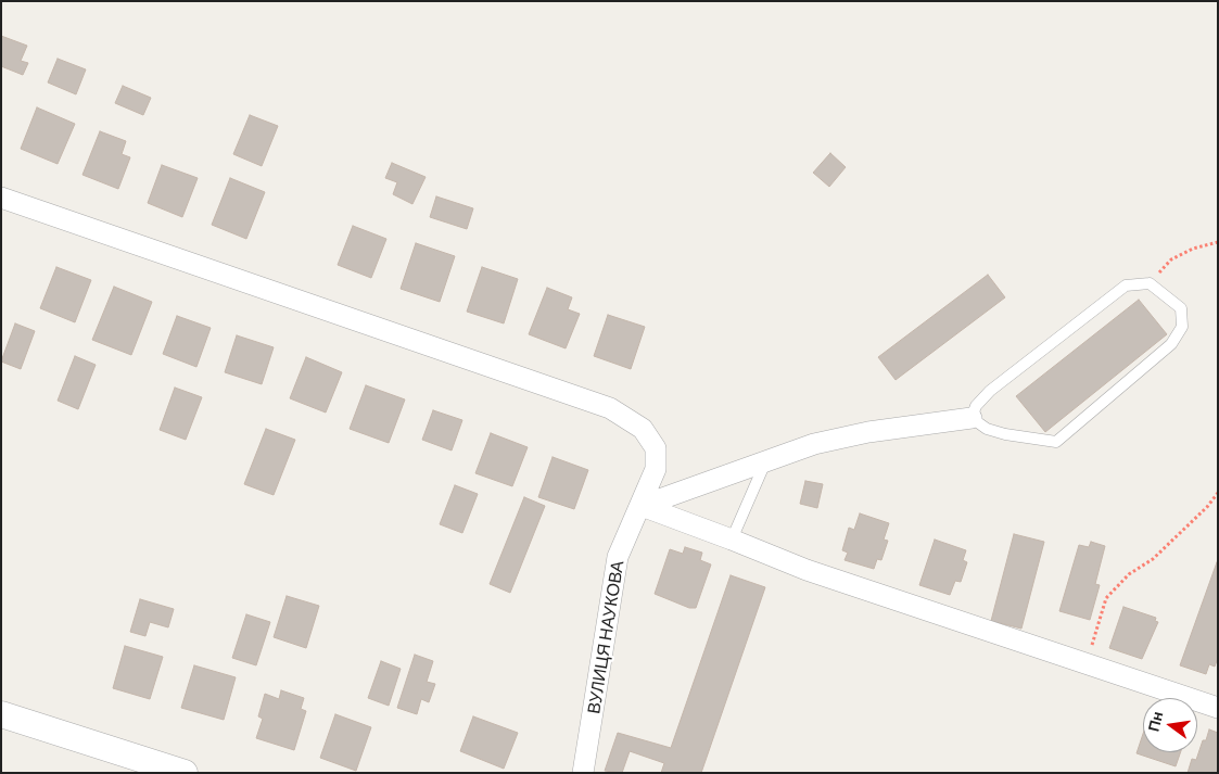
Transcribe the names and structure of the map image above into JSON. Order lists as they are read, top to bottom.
{
  "streets": {
    "street": ["ВУЛИЦЯ НАУКОВА"]
  },
  "north": "left"
}
